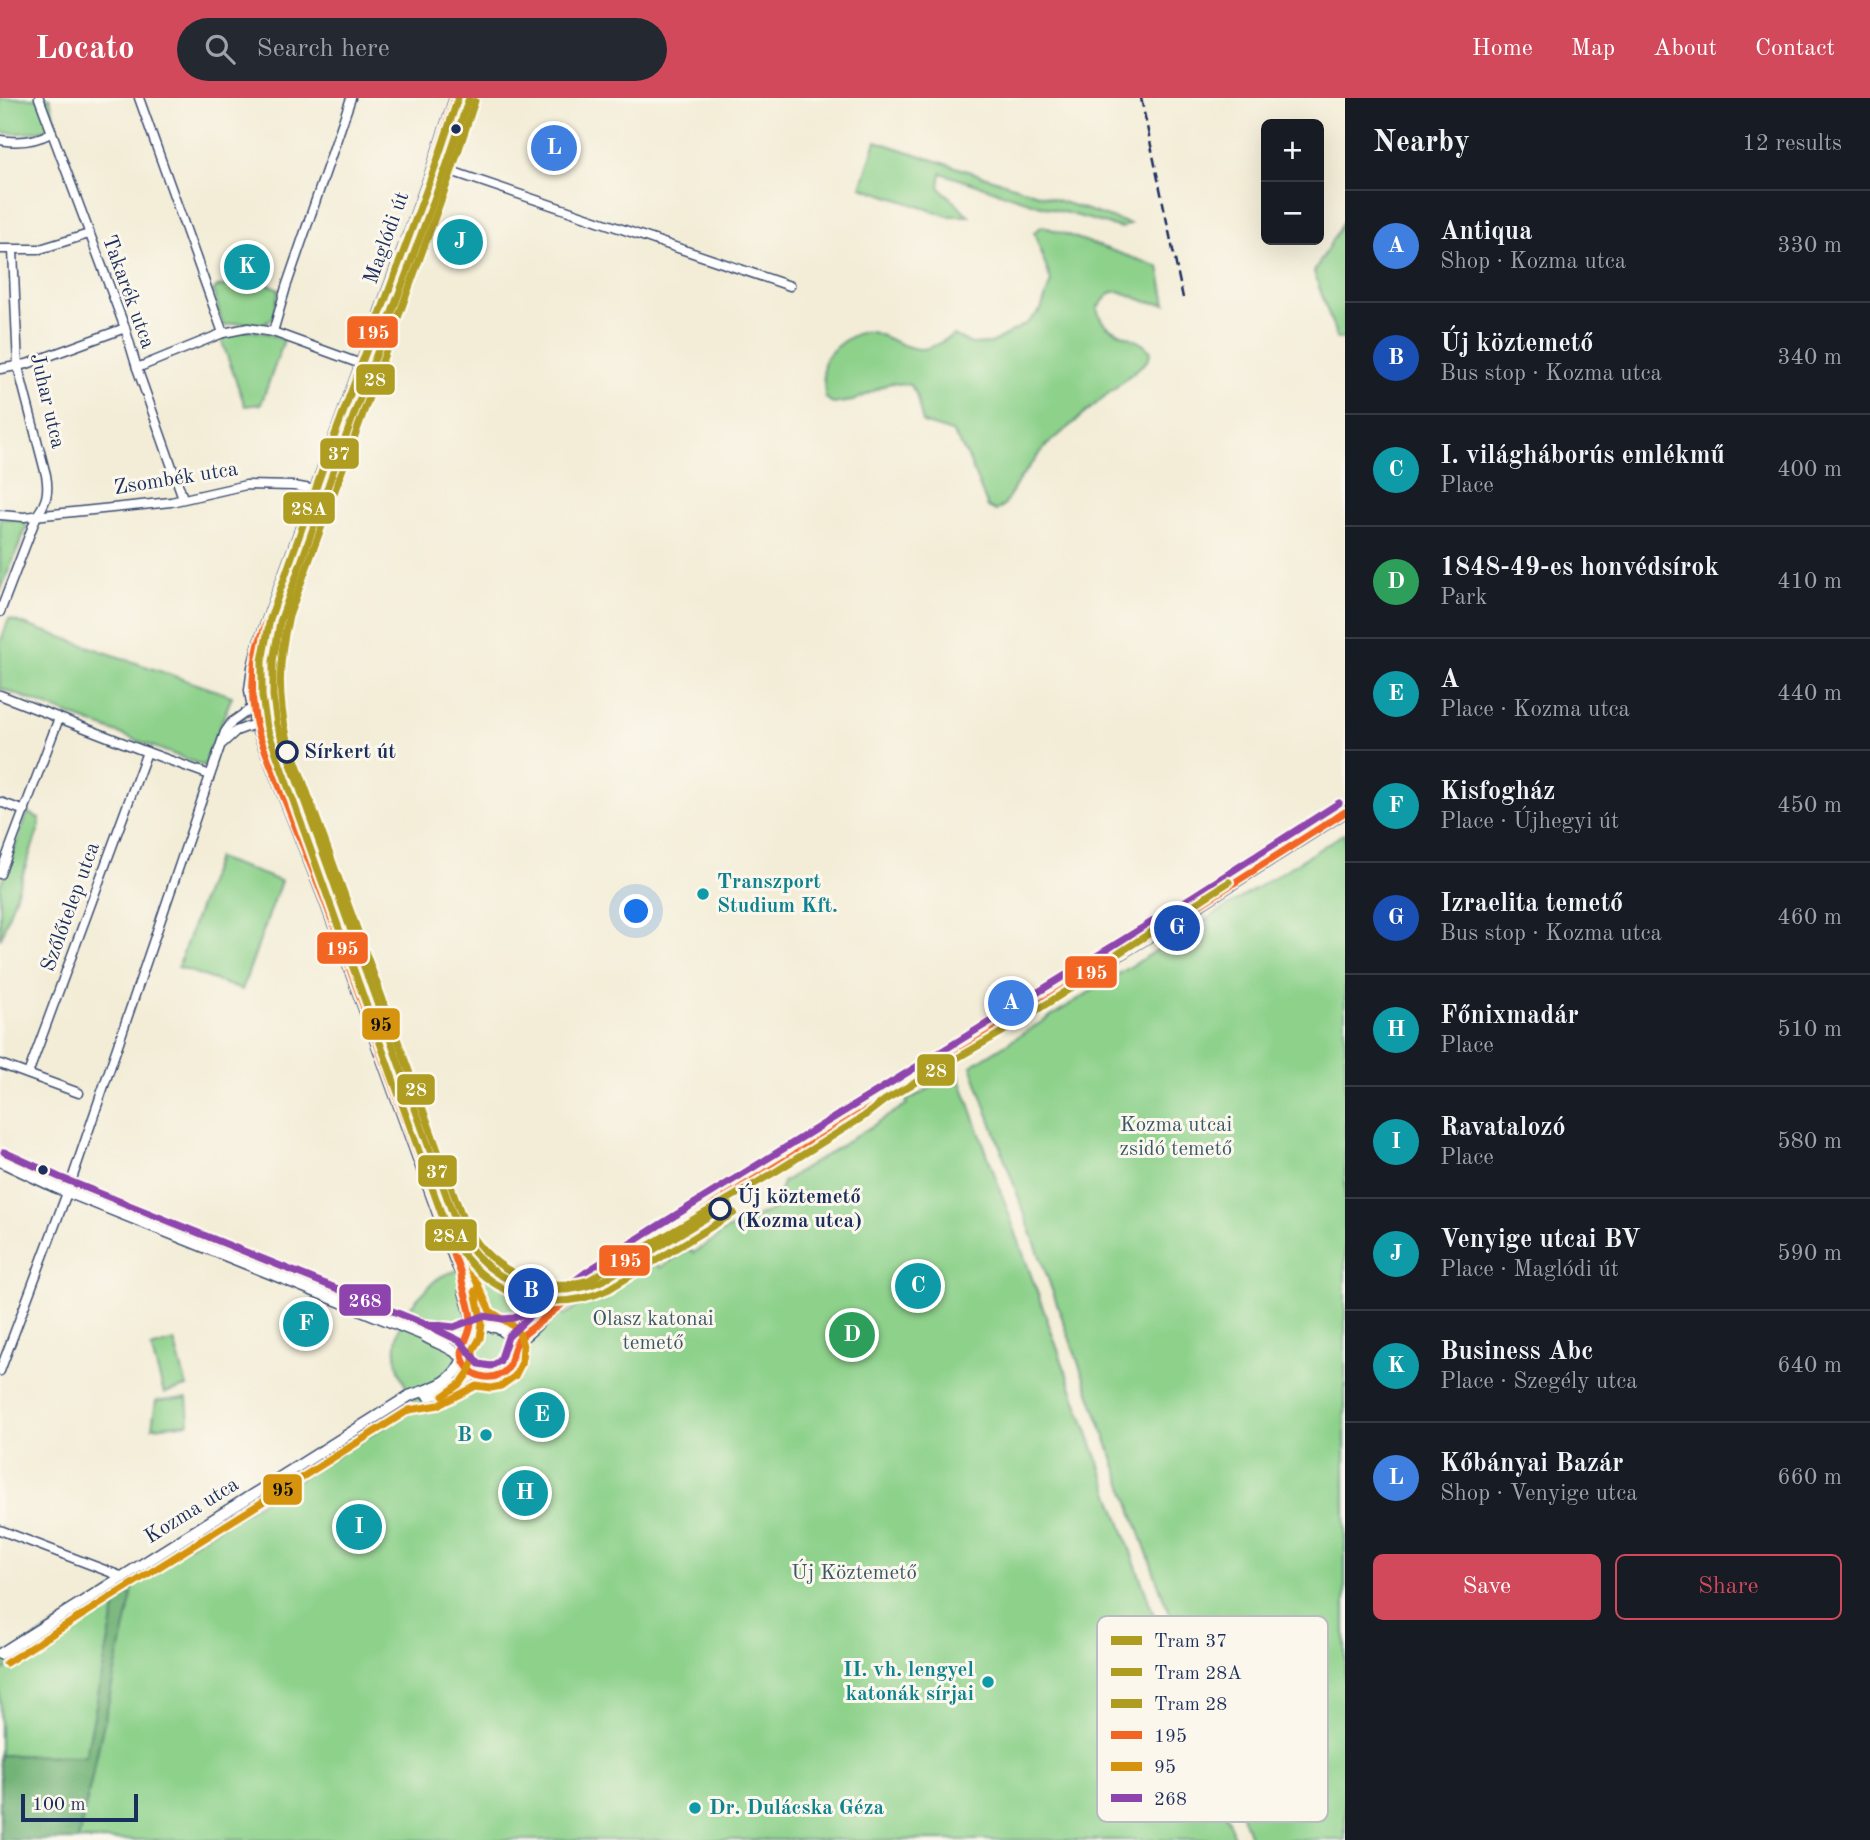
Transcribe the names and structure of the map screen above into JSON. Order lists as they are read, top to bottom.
{
  "streets": {
    "street": [
      "Maglódi út",
      "Takarék utca",
      "Juhar utca",
      "Zsombék utca",
      "Szőlőtelep utca",
      "Kozma utca"
    ]
  },
  "crossings": [
    ["Maglódi út", "Zsombék utca"],
    ["Takarék utca", "Zsombék utca"],
    ["Juhar utca", "Zsombék utca"]
  ],
  "parks": ["Kozma utcai zsidó temető", "Olasz katonai temető", "Új Köztemető"],
  "places": [
    "Sírkert út",
    "Transzport Studium Kft.",
    "Új köztemető (Kozma utca)",
    "B",
    "II. vh. lengyel katonák sírjai",
    "Dr. Dulácska Géza"
  ],
  "lines": [
    "tram line 37",
    "tram line 28A",
    "transit line 195",
    "tram line 28",
    "transit line 95",
    "transit line 268"
  ],
  "legend": [
    "Tram 37",
    "Tram 28A",
    "Tram 28",
    "195",
    "95",
    "268"
  ],
  "scale_bar": "100 m",
  "page": {
    "header": "Locato",
    "search": "Search here",
    "nav": [
      "Home",
      "Map",
      "About",
      "Contact"
    ],
    "heading": ["Nearby", "12 results"],
    "map_buttons": ["+", "−"],
    "pins": [
      "L",
      "J",
      "K",
      "G",
      "A",
      "C",
      "B",
      "F",
      "D",
      "E",
      "H",
      "I"
    ],
    "list": [
      {
        "mark": "A",
        "name": "Antiqua",
        "note": "Shop · Kozma utca",
        "value": "330 m"
      },
      {
        "mark": "B",
        "name": "Új köztemető",
        "note": "Bus stop · Kozma utca",
        "value": "340 m"
      },
      {
        "mark": "C",
        "name": "I. világháborús emlékmű",
        "note": "Place",
        "value": "400 m"
      },
      {
        "mark": "D",
        "name": "1848-49-es honvédsírok",
        "note": "Park",
        "value": "410 m"
      },
      {
        "mark": "E",
        "name": "A",
        "note": "Place · Kozma utca",
        "value": "440 m"
      },
      {
        "mark": "F",
        "name": "Kisfogház",
        "note": "Place · Újhegyi út",
        "value": "450 m"
      },
      {
        "mark": "G",
        "name": "Izraelita temető",
        "note": "Bus stop · Kozma utca",
        "value": "460 m"
      },
      {
        "mark": "H",
        "name": "Főnixmadár",
        "note": "Place",
        "value": "510 m"
      },
      {
        "mark": "I",
        "name": "Ravatalozó",
        "note": "Place",
        "value": "580 m"
      },
      {
        "mark": "J",
        "name": "Venyige utcai BV",
        "note": "Place · Maglódi út",
        "value": "590 m"
      },
      {
        "mark": "K",
        "name": "Business Abc",
        "note": "Place · Szegély utca",
        "value": "640 m"
      },
      {
        "mark": "L",
        "name": "Kőbányai Bazár",
        "note": "Shop · Venyige utca",
        "value": "660 m"
      }
    ],
    "buttons": ["Save", "Share"],
    "scale": "100 m"
  }
}
